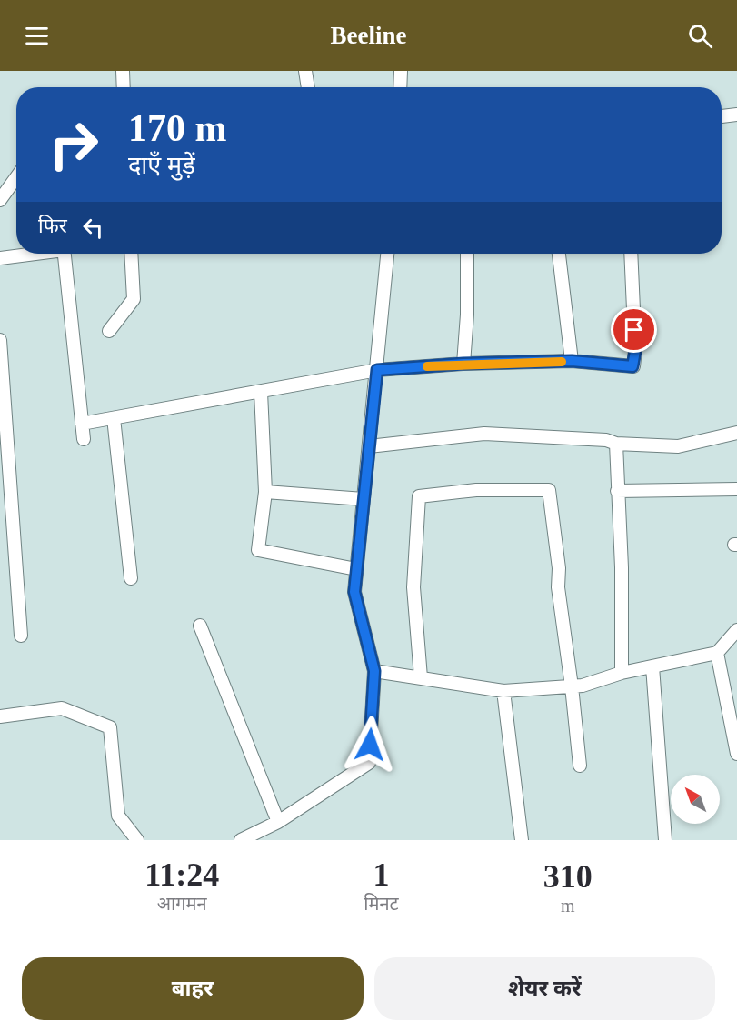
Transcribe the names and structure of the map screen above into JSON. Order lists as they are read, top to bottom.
{
  "north": "top left",
  "page": {
    "header": "Beeline",
    "turn": ["170 m", "दाएँ मुड़ें"],
    "then": "फिर",
    "eta": [
      "11:24",
      "आगमन",
      "1",
      "मिनट",
      "310",
      "m"
    ],
    "buttons": ["बाहर", "शेयर करें"]
  }
}
